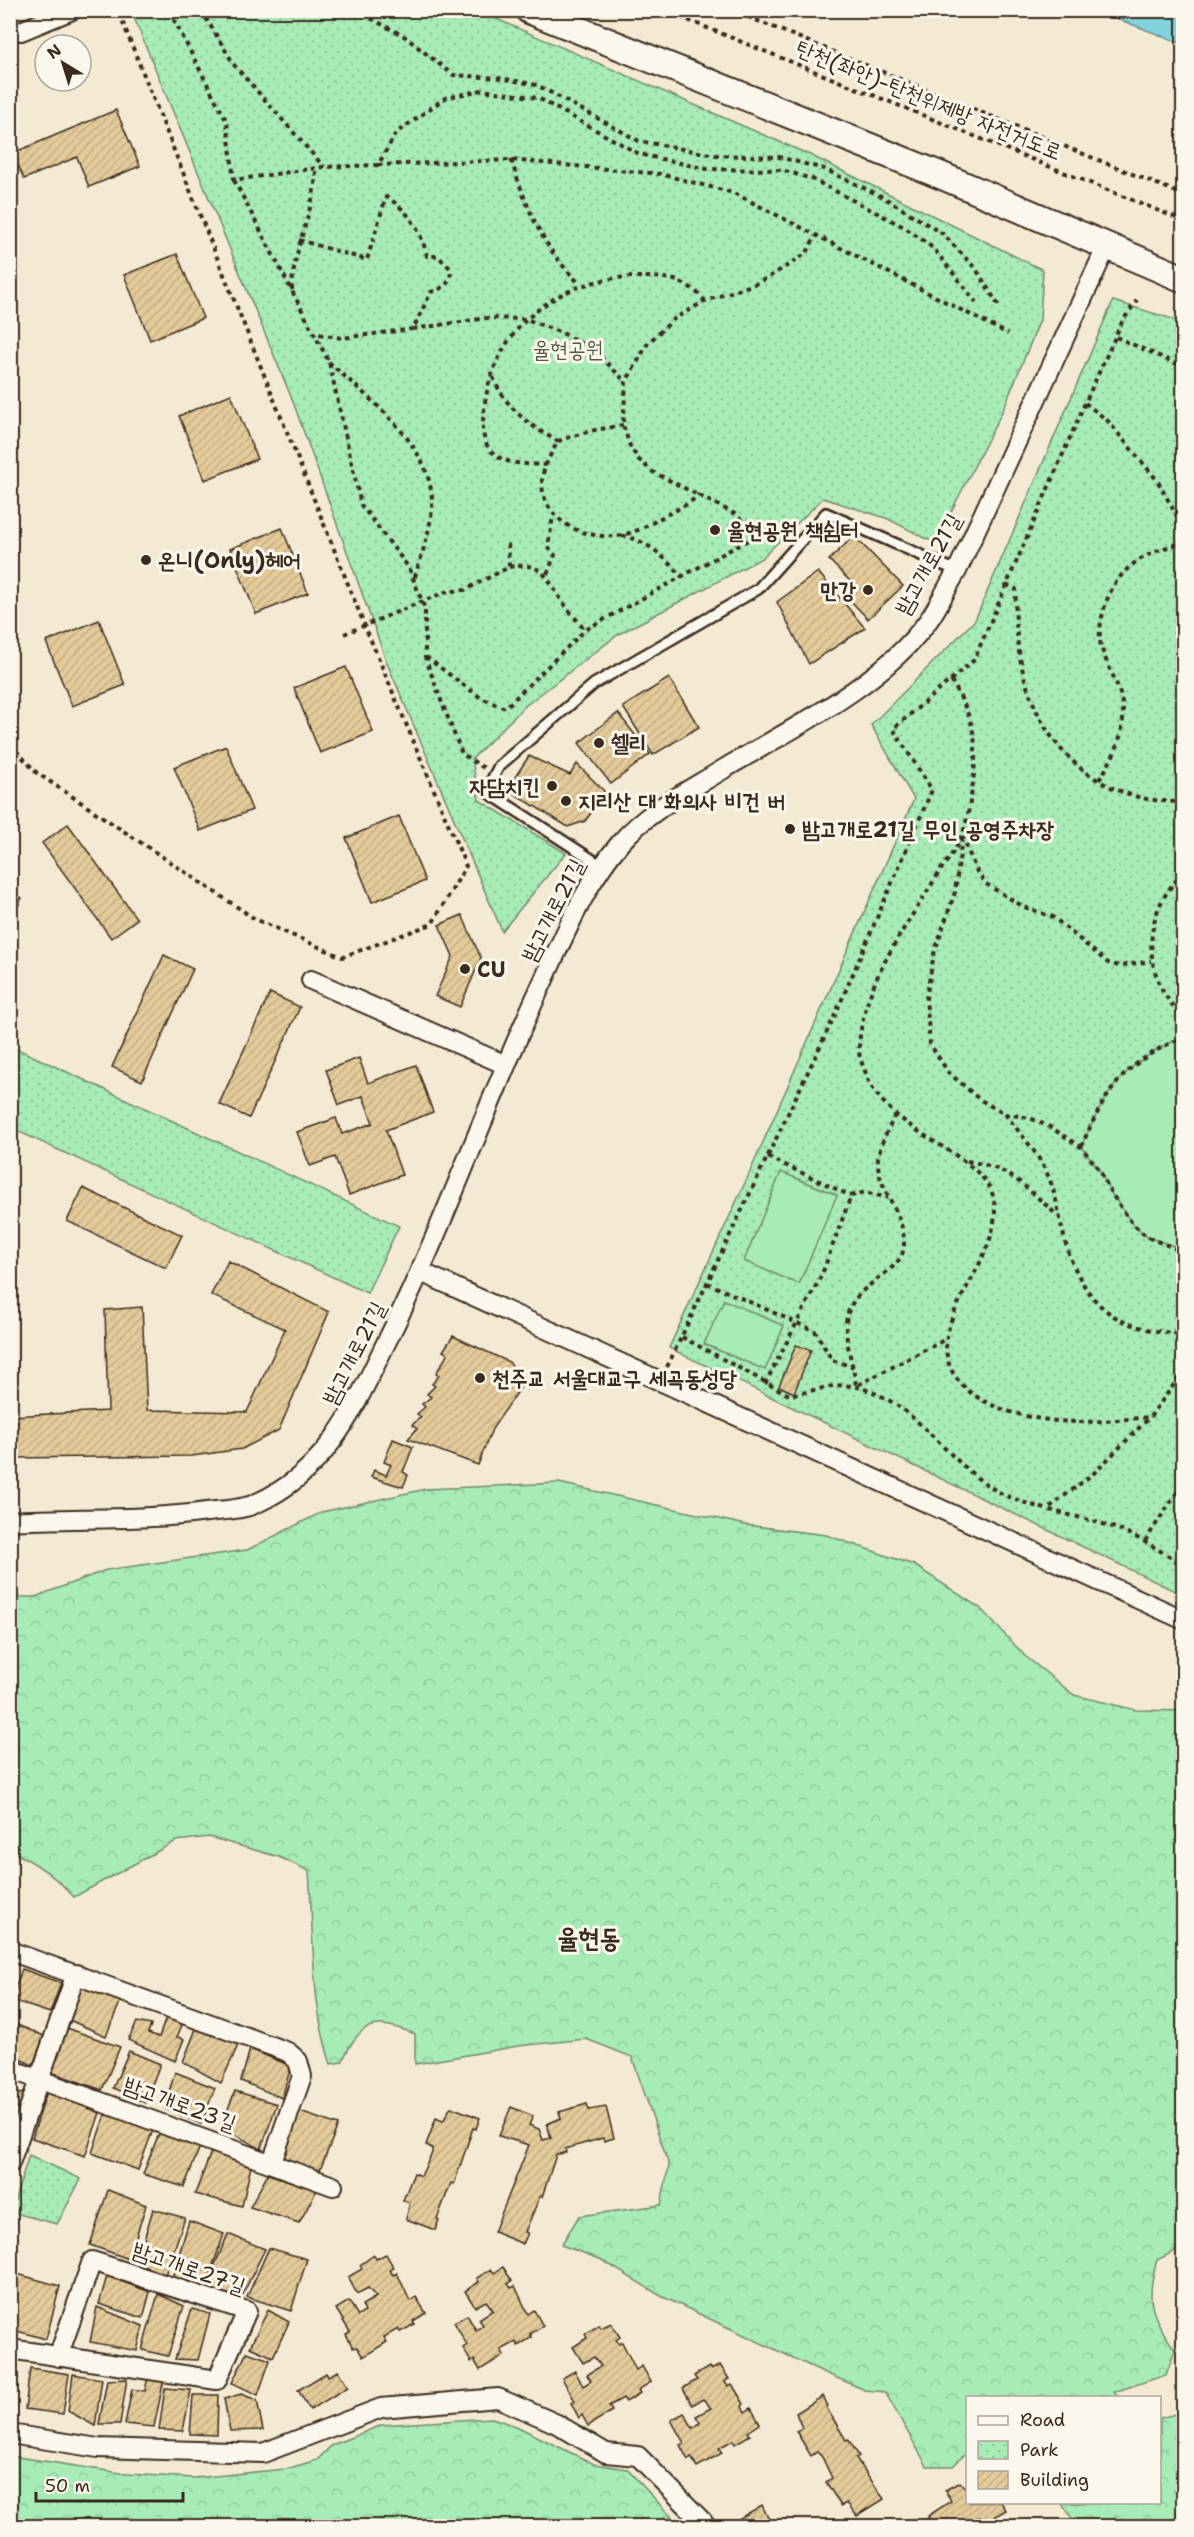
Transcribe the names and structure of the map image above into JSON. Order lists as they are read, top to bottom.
{
  "streets": {
    "street": ["밤고개로21길", "밤고개로23길", "밤고개로27길"],
    "path": ["탄천(좌안)-탄천위제방 자전거도로"]
  },
  "districts": ["율현동"],
  "parks": ["율현공원"],
  "places": [
    "율현공원 책쉼터",
    "온니(Only)헤어",
    "만강",
    "쉘리",
    "자담치킨",
    "지리산 대 화의사 비건 버",
    "밤고개로21길 무인 공영주차장",
    "CU",
    "천주교 서울대교구 세곡동성당"
  ],
  "legend": ["Road", "Park", "Building"],
  "scale_bar": "50 m",
  "north": "top left"
}
